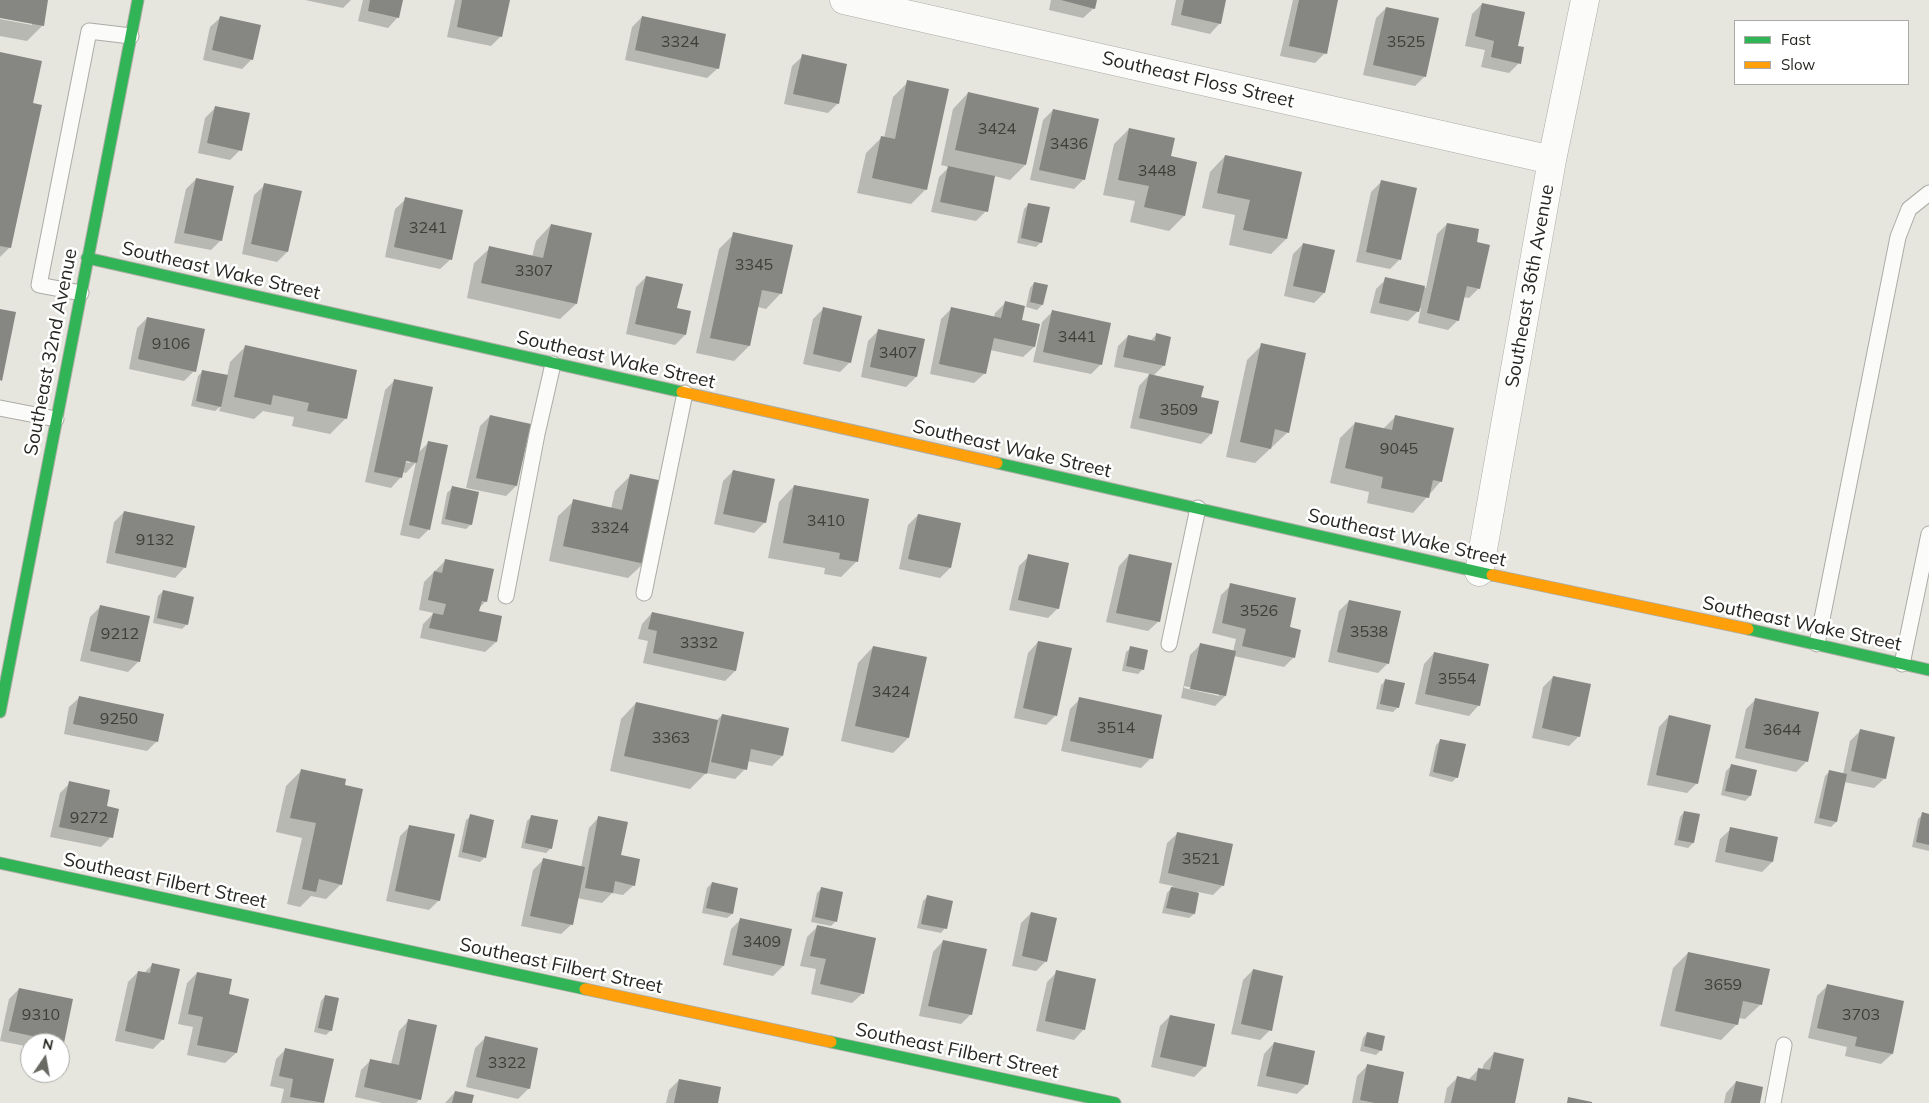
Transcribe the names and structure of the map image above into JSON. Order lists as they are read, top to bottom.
{
  "streets": {
    "street": [
      "Southeast Floss Street",
      "Southeast Wake Street",
      "Southeast 36th Avenue",
      "Southeast 32nd Avenue",
      "Southeast Filbert Street"
    ]
  },
  "crossings": [
    ["Southeast Floss Street", "Southeast 36th Avenue"],
    ["Southeast Wake Street", "Southeast 36th Avenue"],
    ["Southeast Wake Street", "Southeast 32nd Avenue"]
  ],
  "house_numbers": [
    "3324",
    "3525",
    "3424",
    "3436",
    "3448",
    "3241",
    "3345",
    "3307",
    "3441",
    "9106",
    "3407",
    "3509",
    "9045",
    "3410",
    "3324",
    "9132",
    "3526",
    "3538",
    "9212",
    "3332",
    "3554",
    "3424",
    "9250",
    "3514",
    "3644",
    "3363",
    "9272",
    "3521",
    "3409",
    "3659",
    "9310",
    "3703",
    "3322"
  ],
  "legend": ["Fast", "Slow"],
  "north": "top"
}
